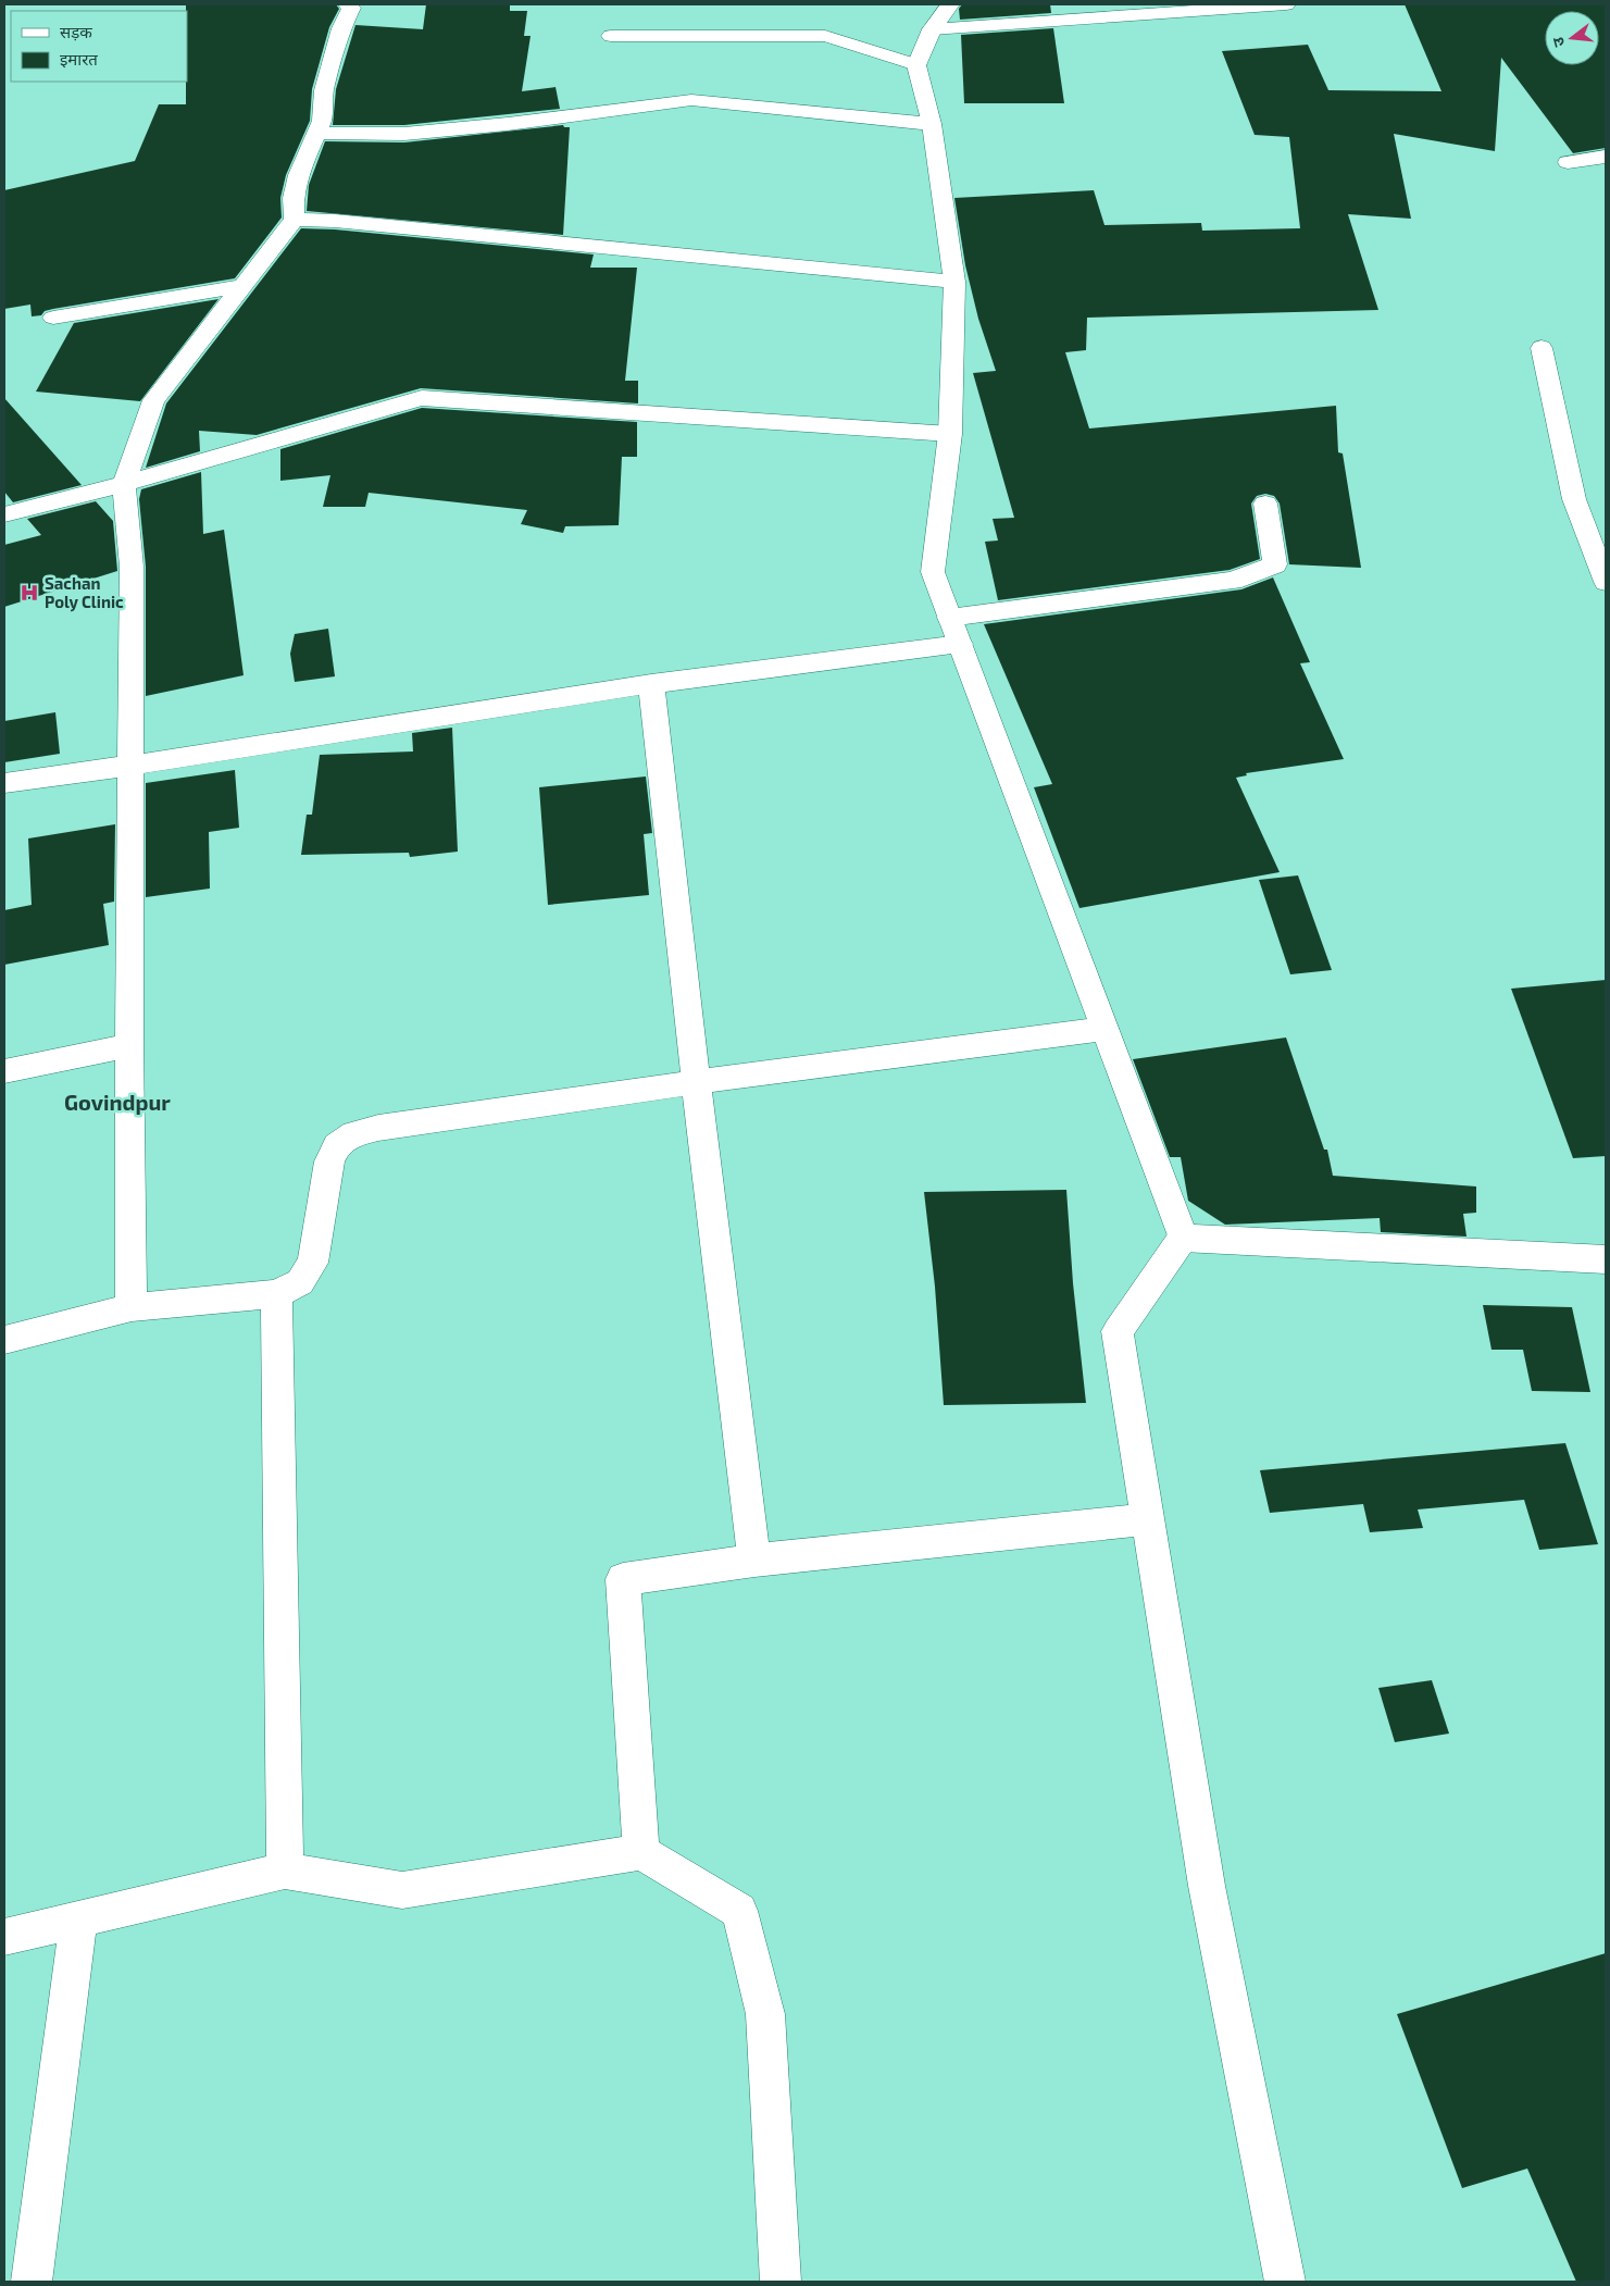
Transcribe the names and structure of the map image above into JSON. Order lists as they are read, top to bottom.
{
  "districts": ["Govindpur"],
  "places": {
    "hospital": ["Sachan Poly Clinic"]
  },
  "legend": ["सड़क", "इमारत"],
  "north": "left"
}
